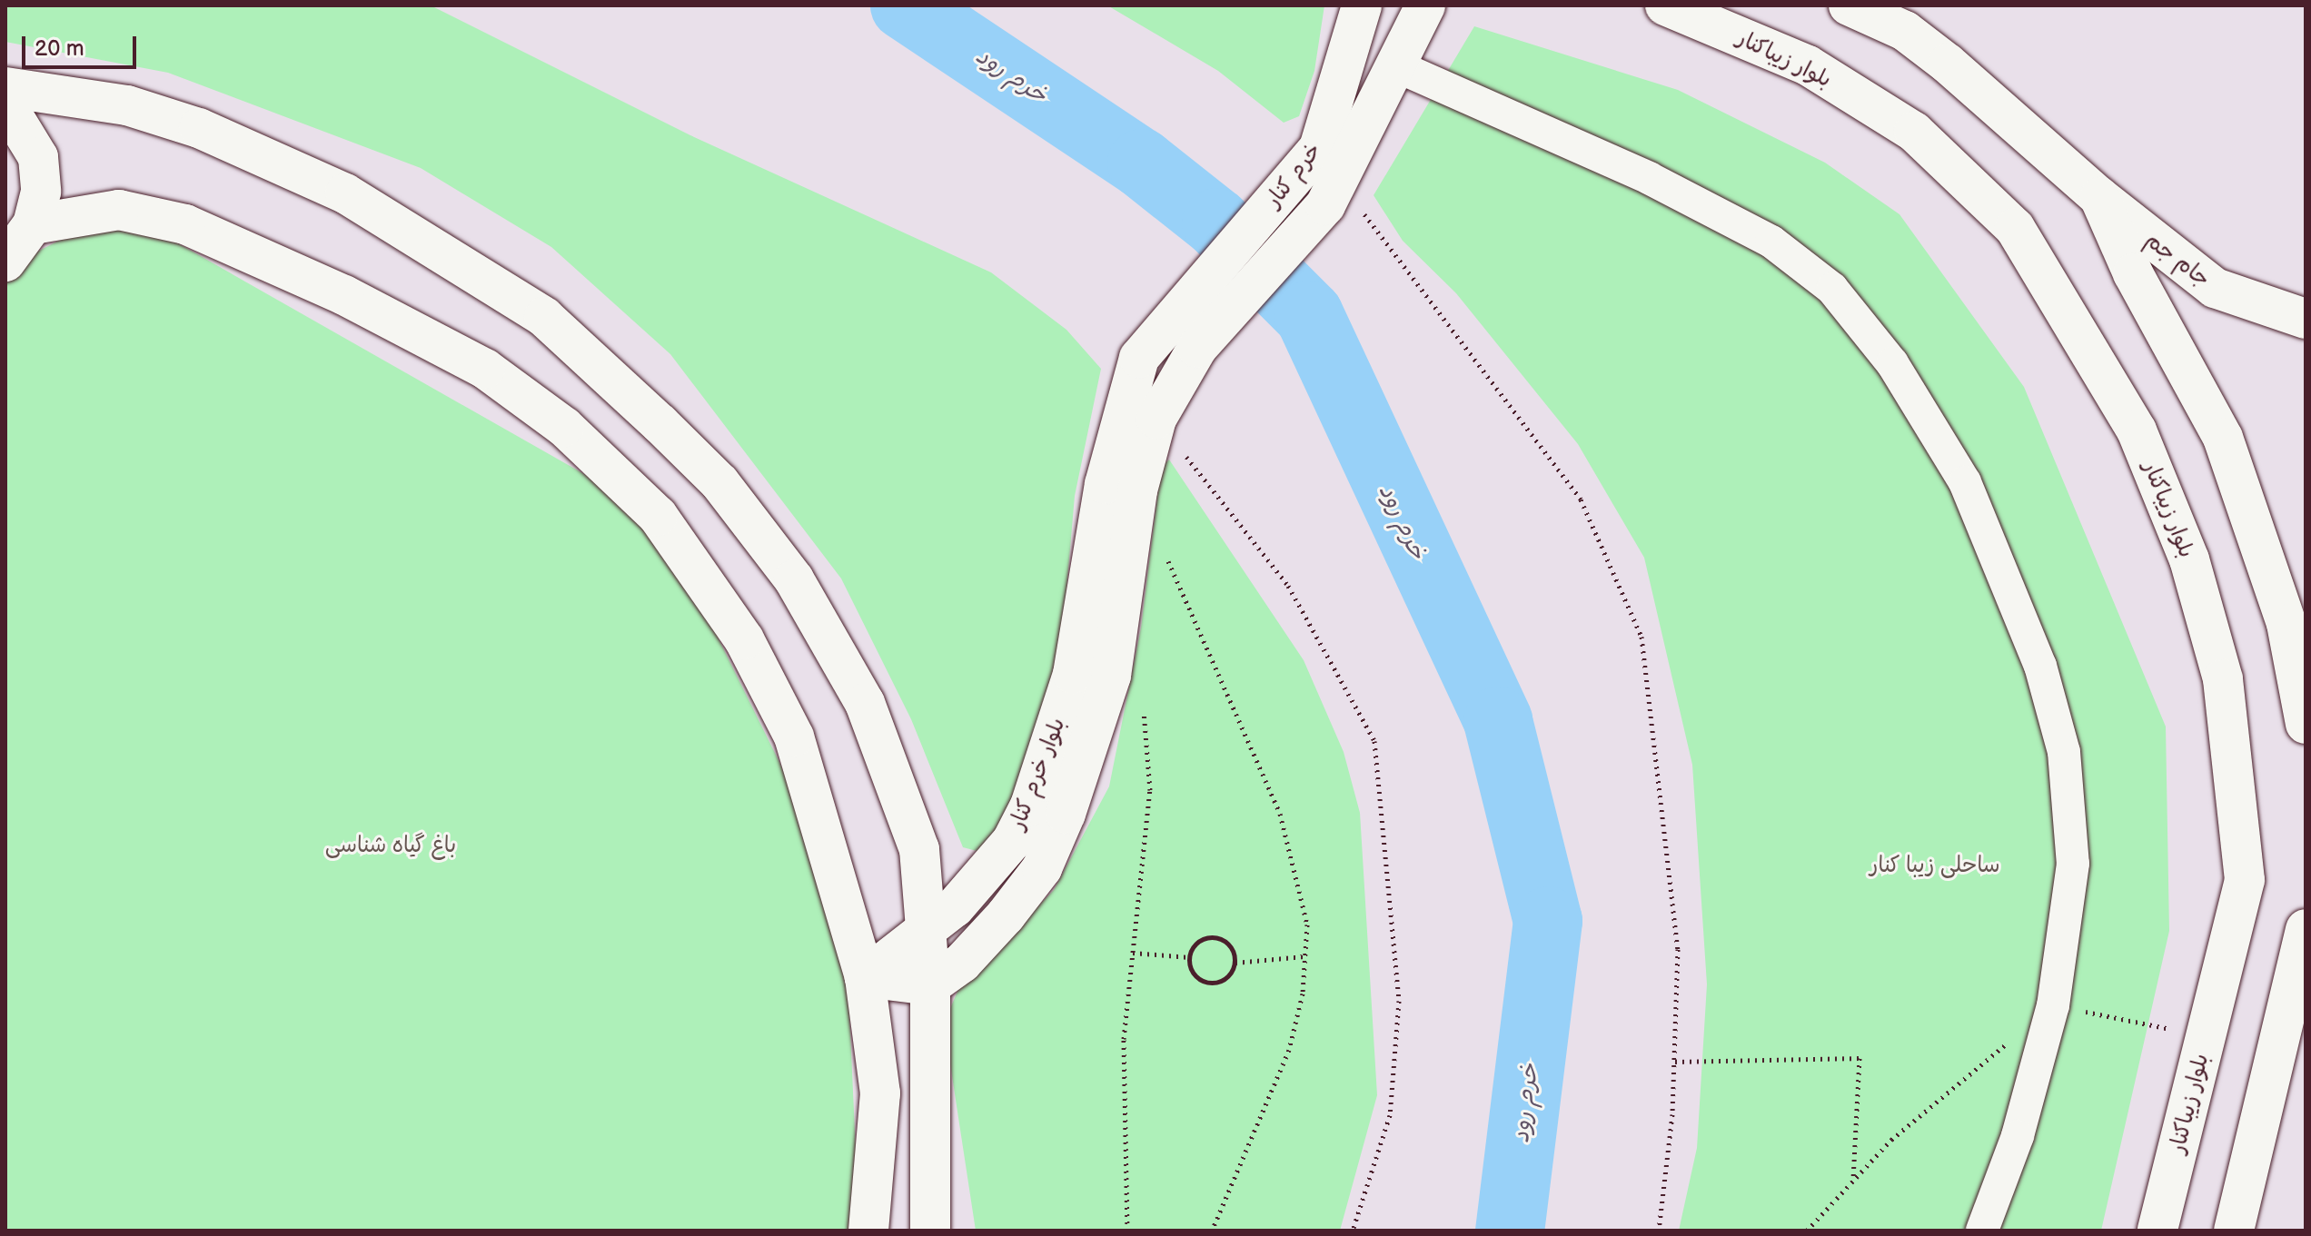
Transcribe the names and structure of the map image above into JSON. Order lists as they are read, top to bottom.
{
  "streets": {
    "main road": [
      "بلوار زیباکنار",
      "خرم کنار",
      "جام جم",
      "بلوار خرم کنار"
    ]
  },
  "crossings": [
    ["خرم کنار", "بلوار خرم کنار"]
  ],
  "water": ["خرم رود"],
  "parks": ["باغ گیاه شناسی", "ساحلی زیبا کنار"],
  "scale_bar": "20 m"
}
